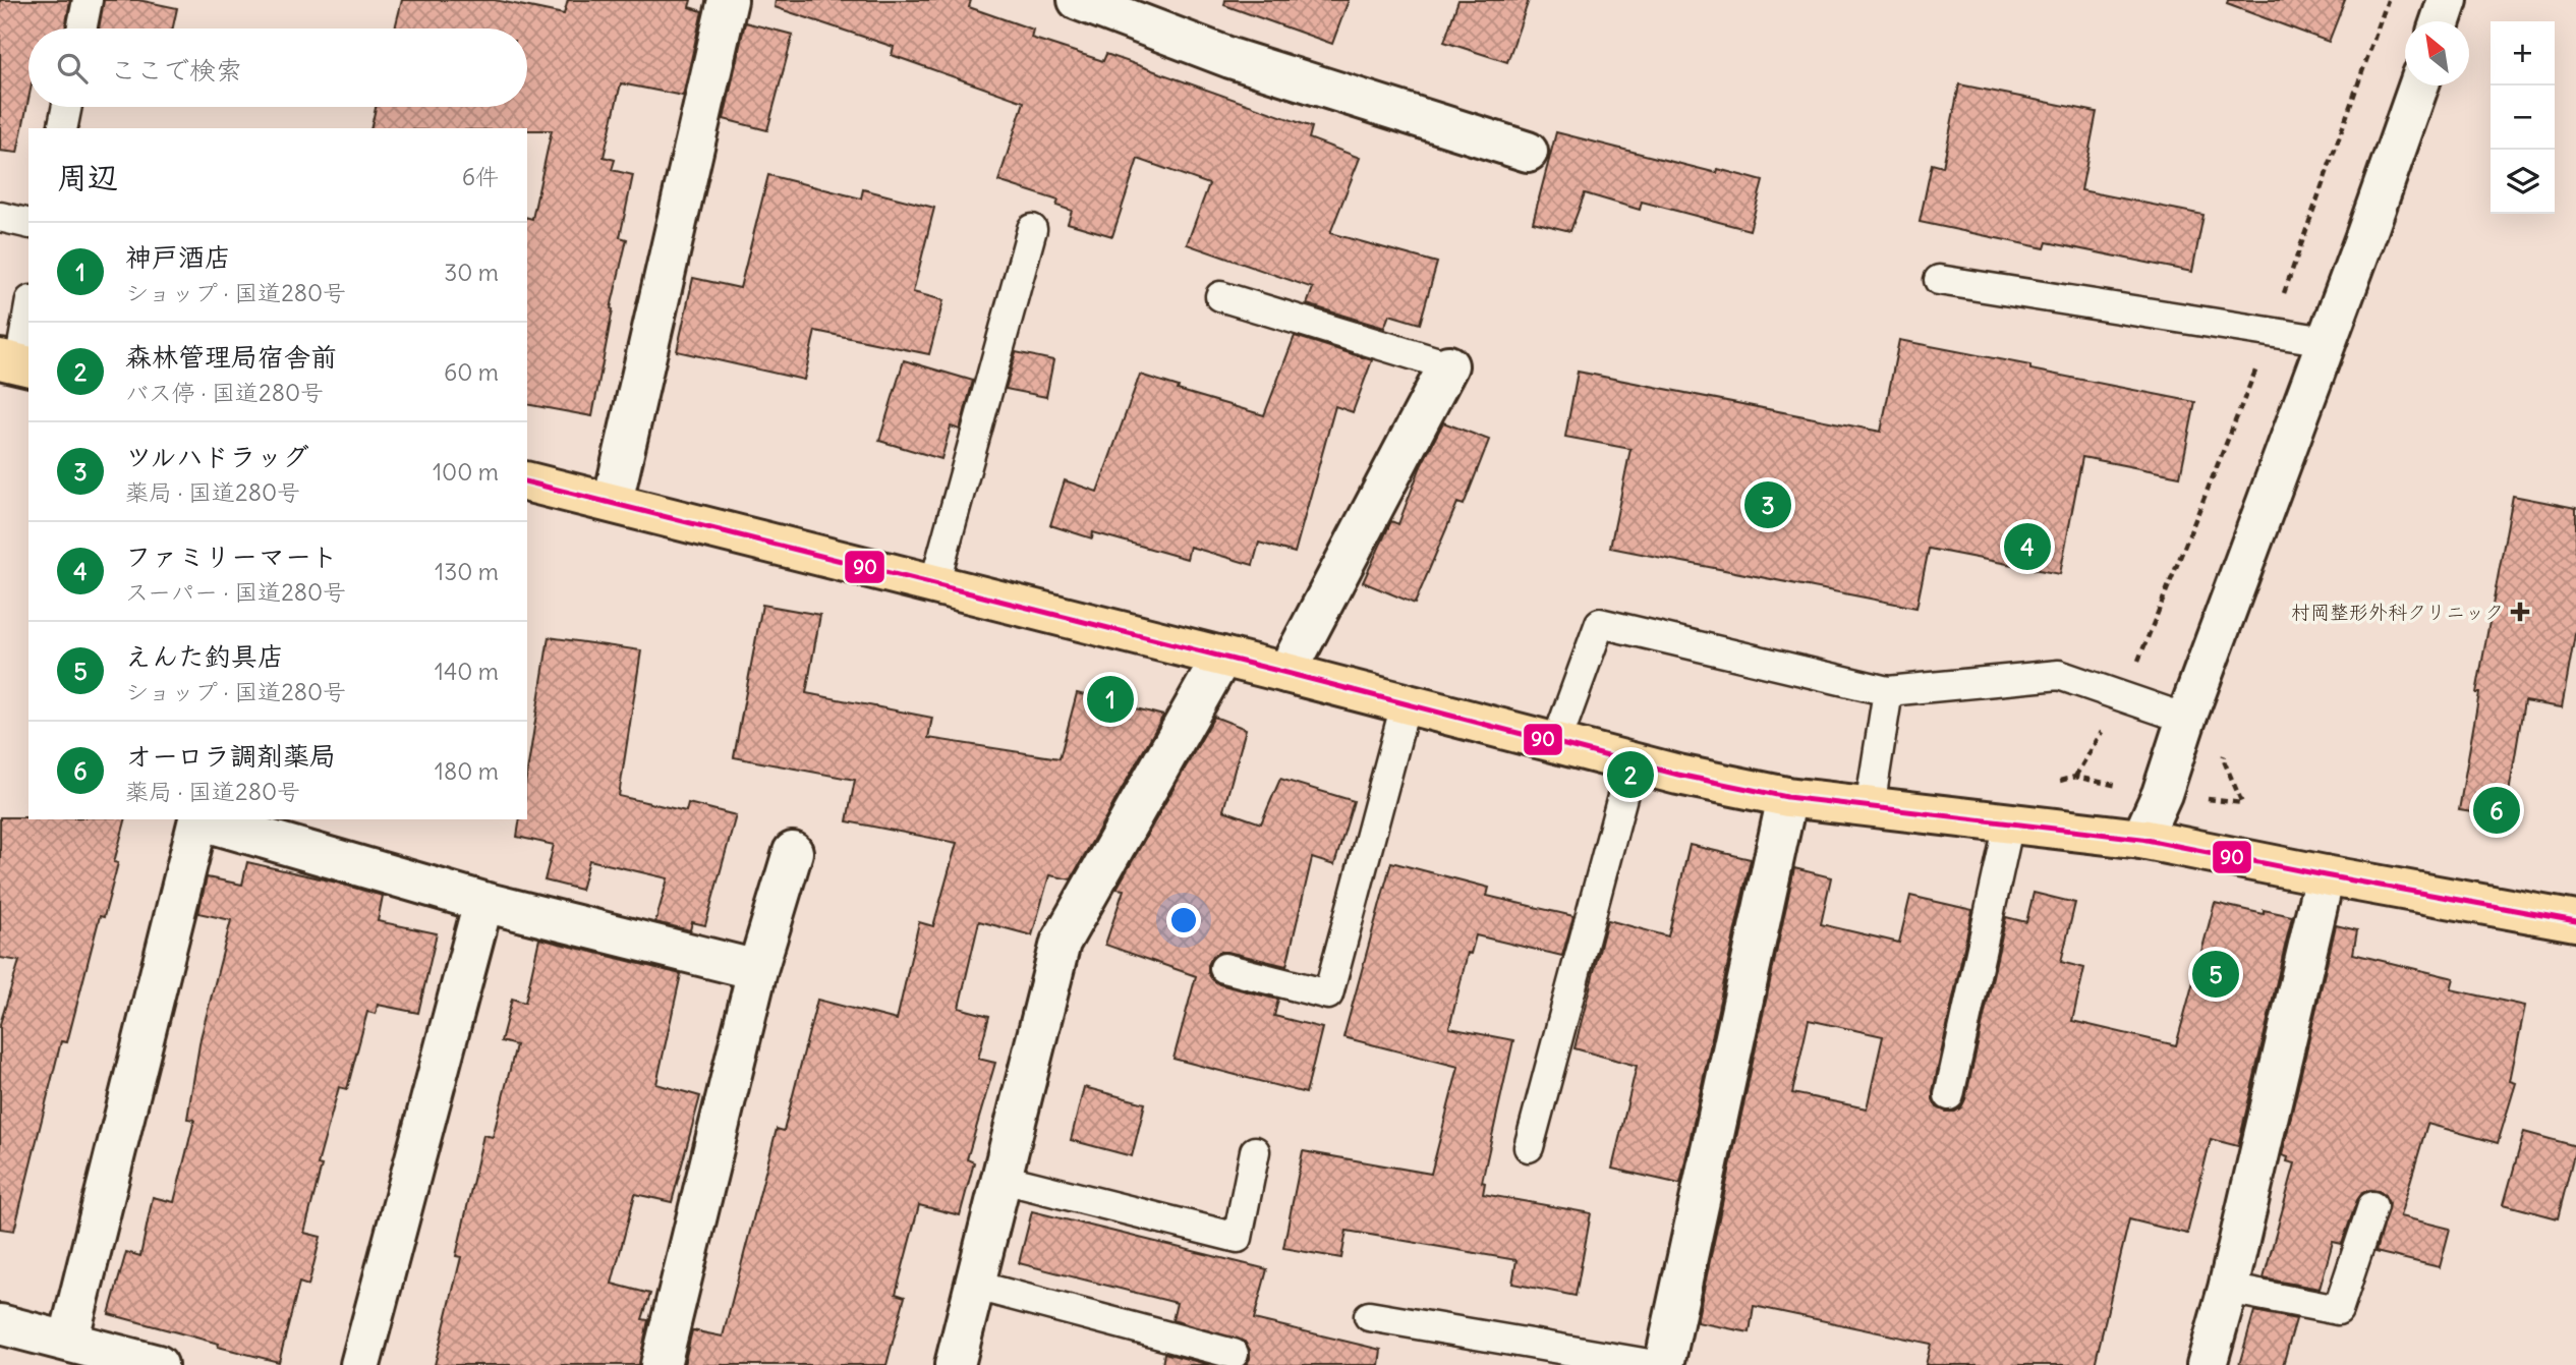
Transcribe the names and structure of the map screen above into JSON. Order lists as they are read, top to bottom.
{
  "places": {
    "health": ["村岡整形外科クリニック"]
  },
  "lines": ["transit line 90"],
  "north": "top left",
  "page": {
    "map_buttons": ["+", "−"],
    "search": "ここで検索",
    "heading": ["周辺", "6件"],
    "list": [
      {
        "mark": "1",
        "name": "神戸酒店",
        "note": "ショップ · 国道280号",
        "value": "30 m"
      },
      {
        "mark": "2",
        "name": "森林管理局宿舎前",
        "note": "バス停 · 国道280号",
        "value": "60 m"
      },
      {
        "mark": "3",
        "name": "ツルハドラッグ",
        "note": "薬局 · 国道280号",
        "value": "100 m"
      },
      {
        "mark": "4",
        "name": "ファミリーマート",
        "note": "スーパー · 国道280号",
        "value": "130 m"
      },
      {
        "mark": "5",
        "name": "えんた釣具店",
        "note": "ショップ · 国道280号",
        "value": "140 m"
      },
      {
        "mark": "6",
        "name": "オーロラ調剤薬局",
        "note": "薬局 · 国道280号",
        "value": "180 m"
      }
    ],
    "pins": [
      "3",
      "4",
      "1",
      "2",
      "6",
      "5"
    ]
  }
}
